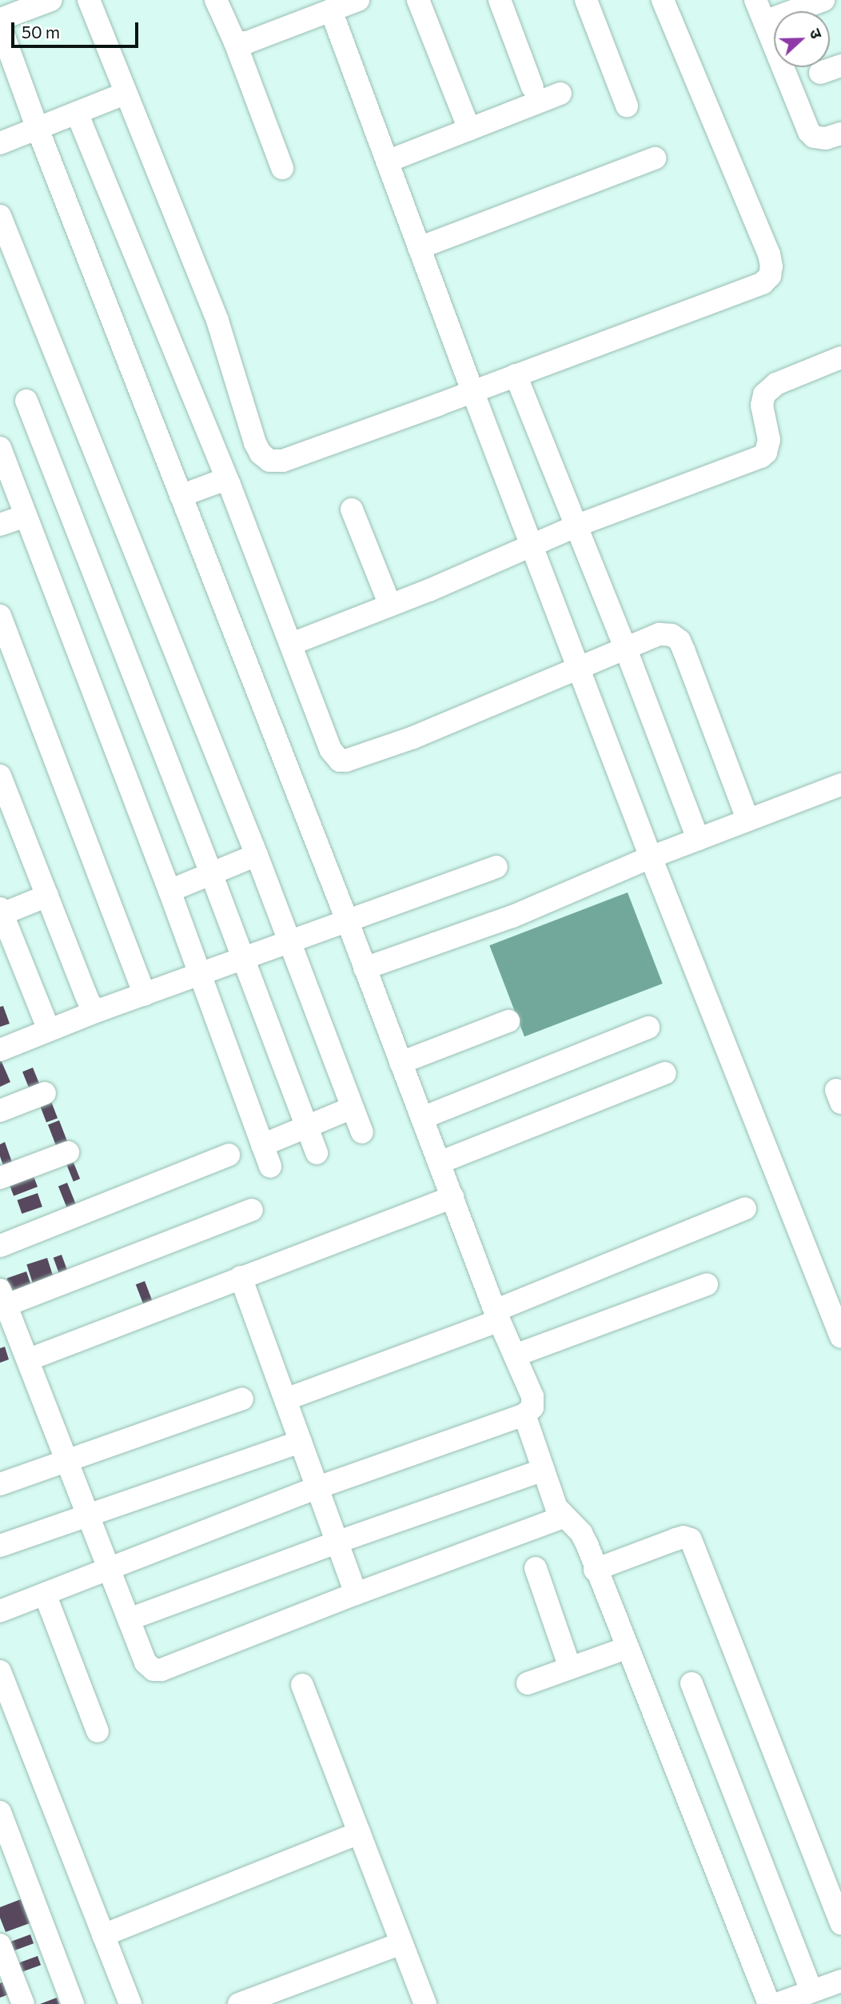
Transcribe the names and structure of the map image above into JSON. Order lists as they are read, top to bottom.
{
  "scale_bar": "50 m",
  "north": "right"
}
